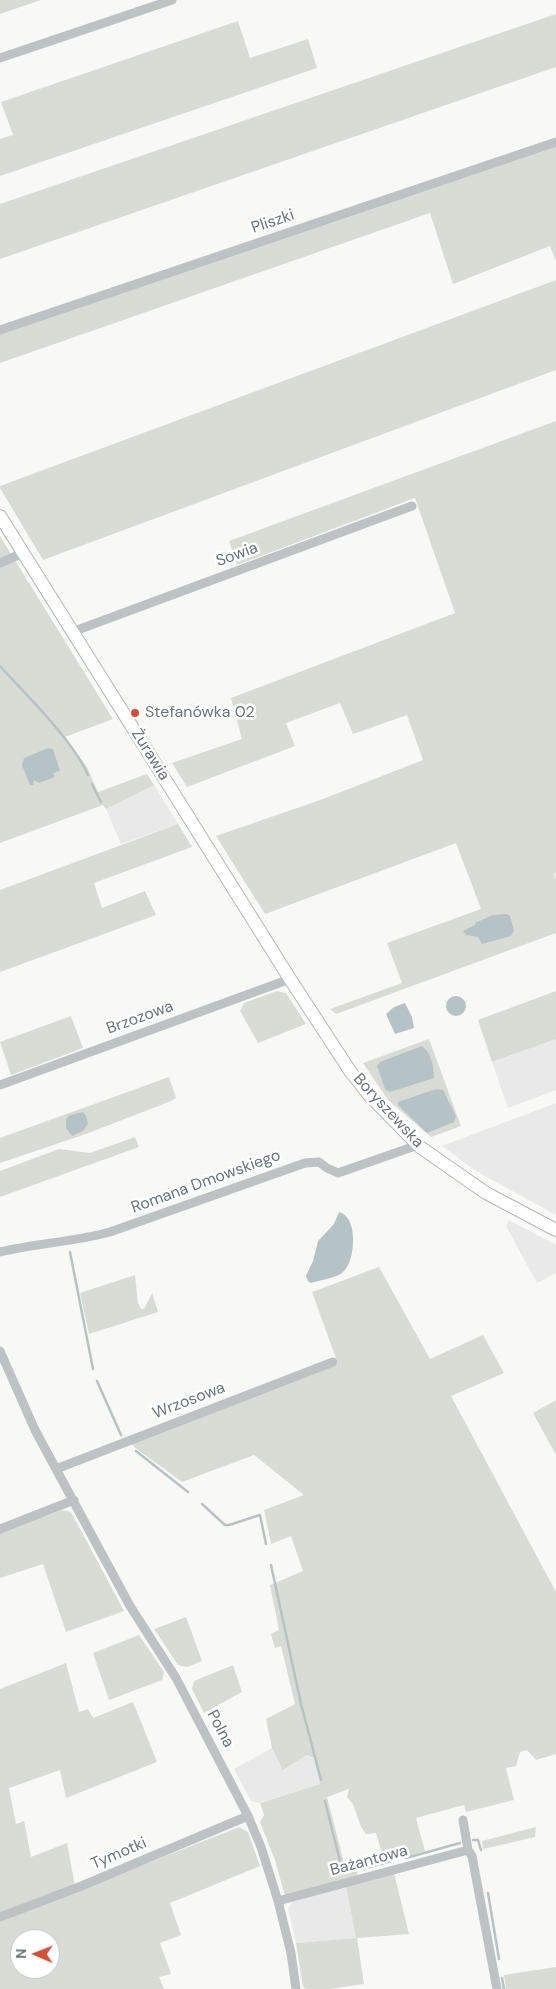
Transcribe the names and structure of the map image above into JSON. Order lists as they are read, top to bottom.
{
  "streets": {
    "main road": ["Żurawia", "Boryszewska"],
    "street": [
      "Pliszki",
      "Sowia",
      "Brzozowa",
      "Romana Dmowskiego",
      "Wrzosowa",
      "Polna",
      "Tymotki",
      "Bażantowa"
    ]
  },
  "crossings": [
    ["Sowia", "Żurawia"],
    ["Żurawia", "Boryszewska"],
    ["Brzozowa", "Boryszewska"],
    ["Boryszewska", "Romana Dmowskiego"],
    ["Wrzosowa", "Polna"],
    ["Polna", "Tymotki"],
    ["Polna", "Bażantowa"]
  ],
  "places": ["Stefanówka 02"],
  "north": "left"
}
